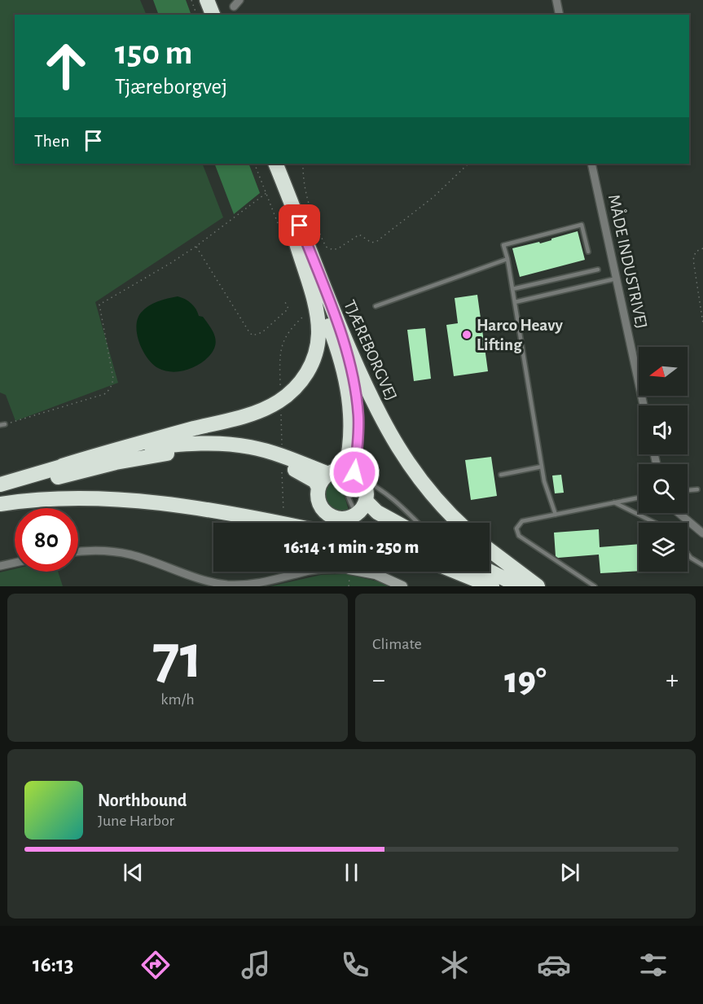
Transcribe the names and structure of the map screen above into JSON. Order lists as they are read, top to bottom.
{
  "streets": {
    "highway": ["TJÆREBORGVEJ"],
    "street": ["MÅDE INDUSTRIVEJ"]
  },
  "places": ["Harco Heavy Lifting"],
  "north": "left",
  "page": {
    "turn": ["150 m", "Tjæreborgvej"],
    "then": "Then",
    "limit": "80",
    "trip": "16:14 · 1 min · 250 m",
    "tile": [
      ["71", "km/h"],
      "Climate"
    ],
    "heat": ["−", "19°", "+"],
    "song": ["Northbound", "June Harbor"],
    "tabs": "16:13"
  }
}
